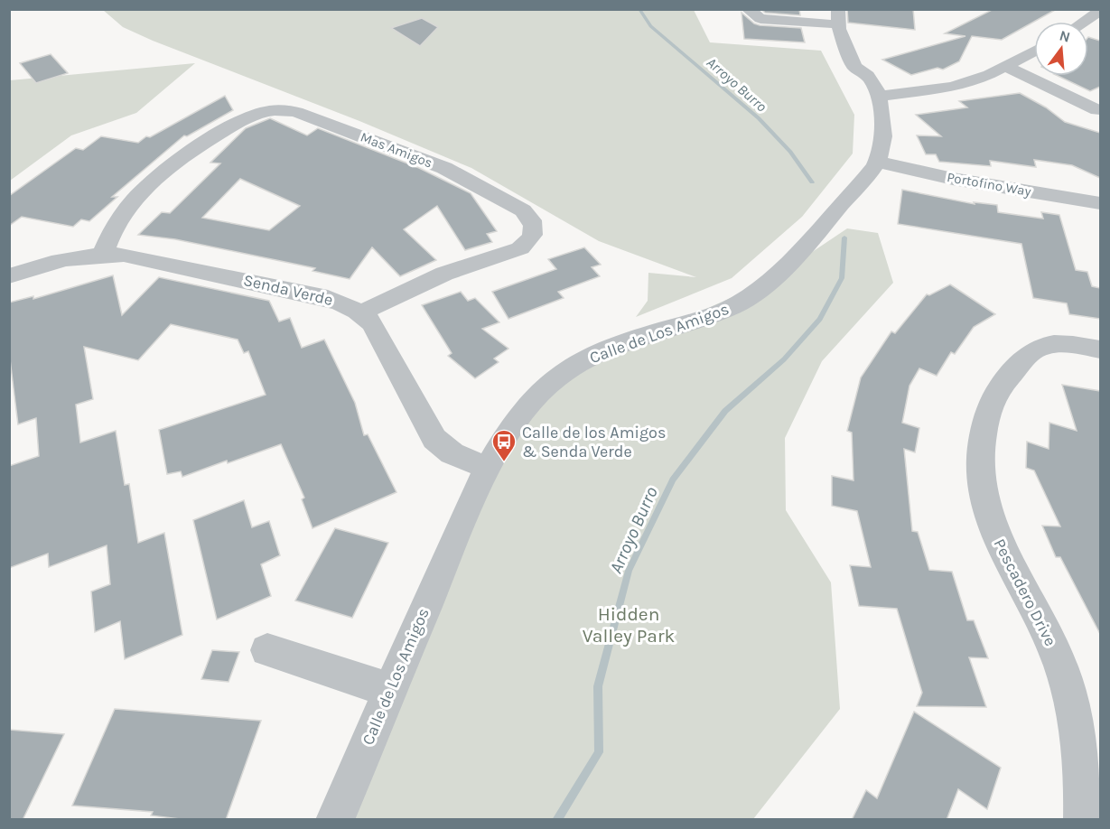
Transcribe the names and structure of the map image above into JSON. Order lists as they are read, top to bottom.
{
  "streets": {
    "street": [
      "Mas Amigos",
      "Portofino Way",
      "Senda Verde",
      "Calle de Los Amigos",
      "Pescadero Drive"
    ]
  },
  "crossings": [
    ["Mas Amigos", "Senda Verde"],
    ["Portofino Way", "Calle de Los Amigos"],
    ["Senda Verde", "Calle de Los Amigos"]
  ],
  "water": ["Arroyo Burro"],
  "parks": ["Hidden Valley Park"],
  "places": {
    "bus stop": ["Calle de los Amigos & Senda Verde"]
  },
  "north": "top"
}
